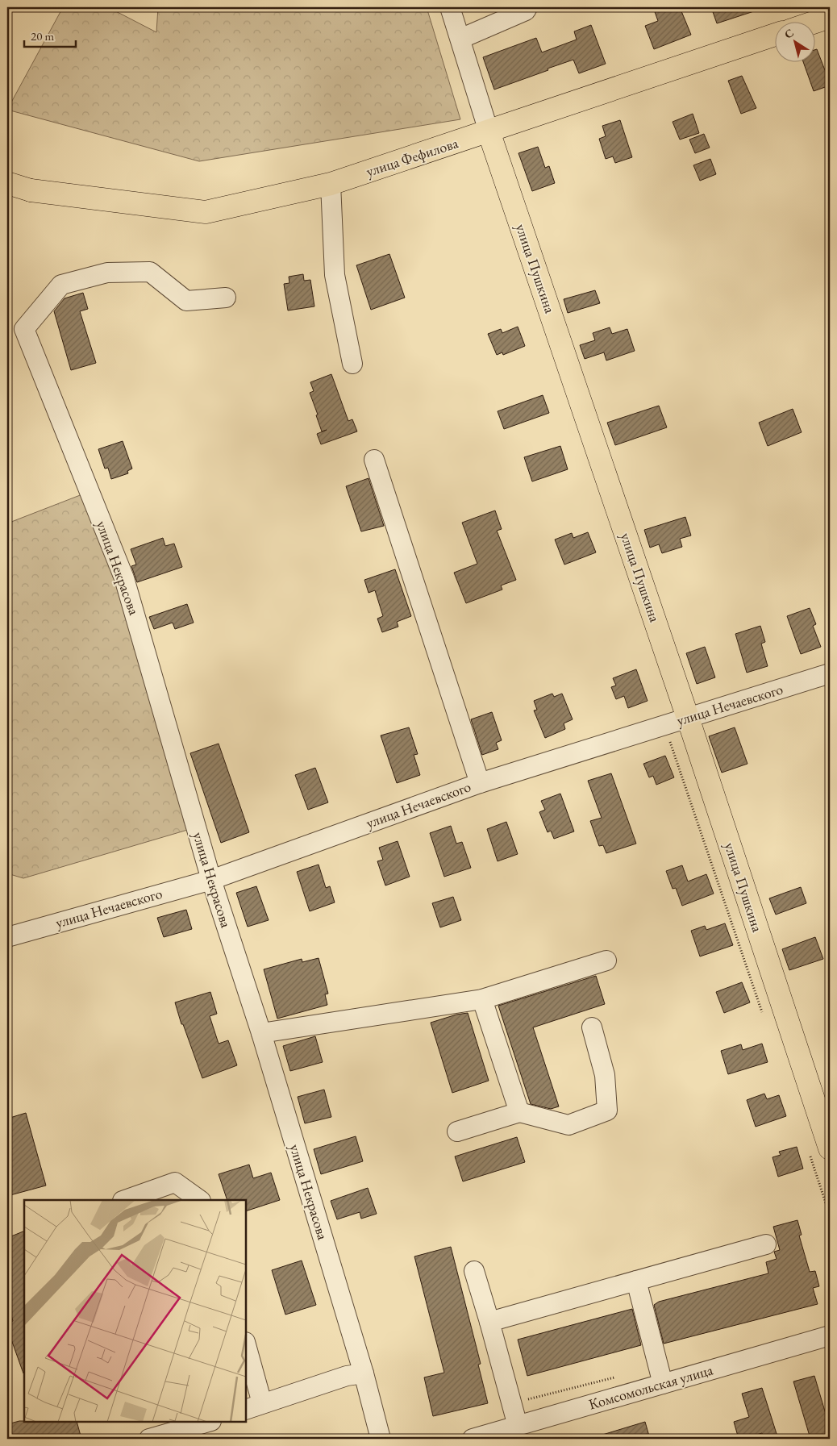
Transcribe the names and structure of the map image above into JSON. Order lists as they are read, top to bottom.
{
  "streets": {
    "main road": ["улица Фефилова", "улица Пушкина"],
    "street": ["улица Некрасова", "улица Нечаевского", "Комсомольская улица"]
  },
  "crossings": [
    ["улица Фефилова", "улица Пушкина"],
    ["улица Пушкина", "улица Нечаевского"],
    ["улица Некрасова", "улица Нечаевского"]
  ],
  "scale_bar": "20 m",
  "north": "top left"
}
